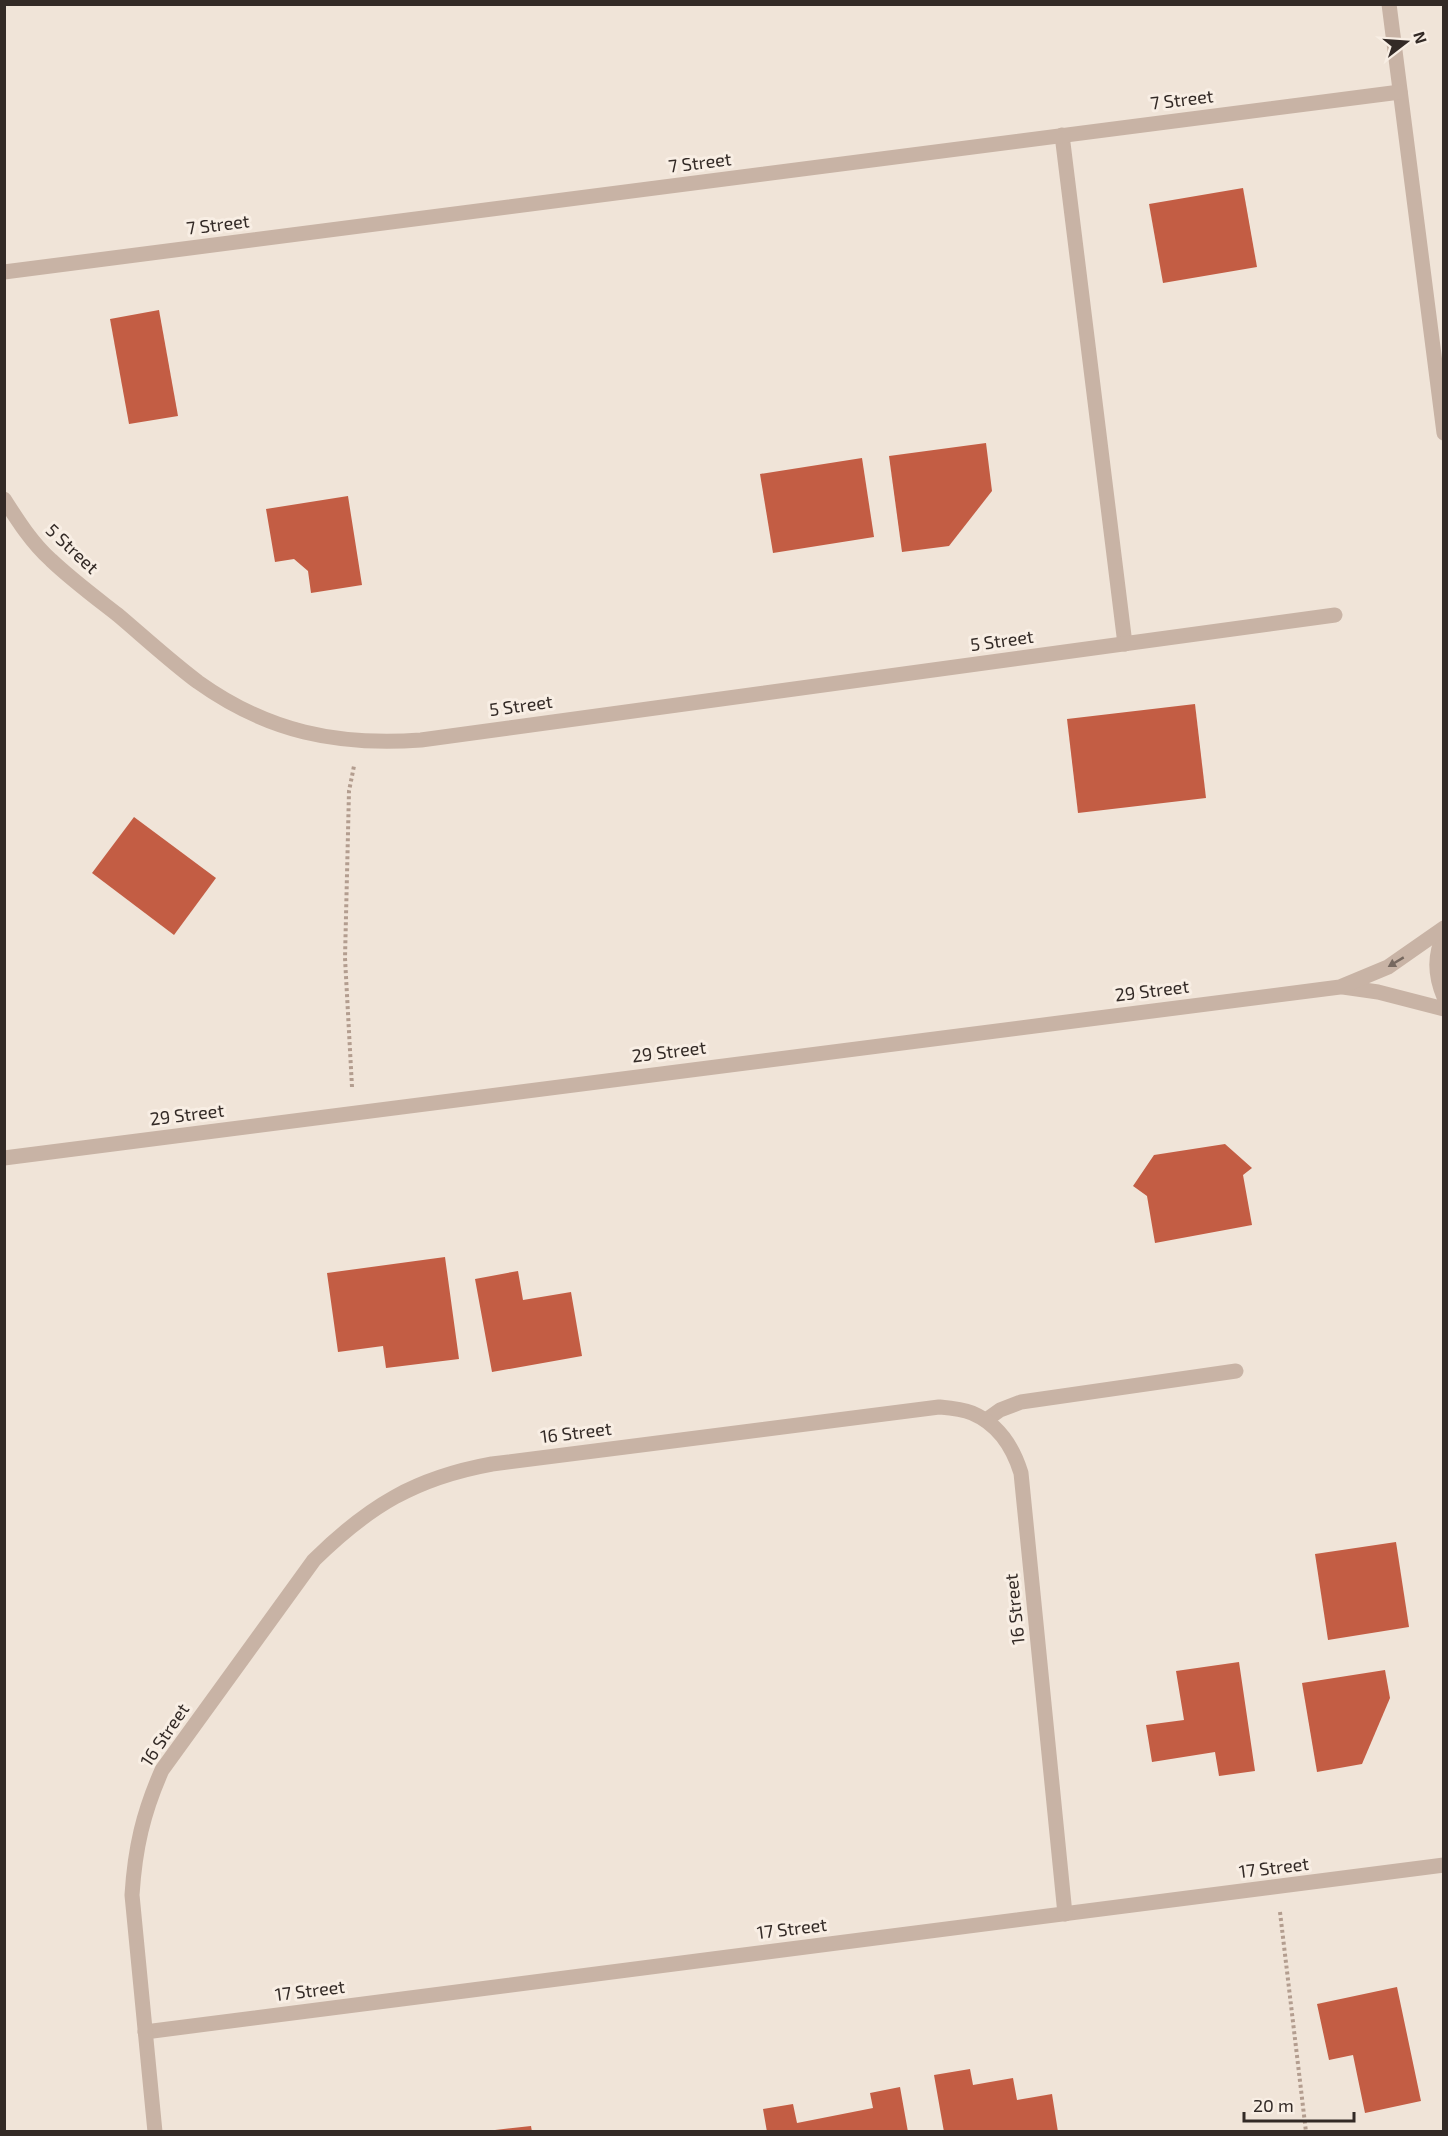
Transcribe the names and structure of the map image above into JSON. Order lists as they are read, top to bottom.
{
  "streets": {
    "street": [
      "7 Street",
      "5 Street",
      "29 Street",
      "16 Street",
      "17 Street"
    ]
  },
  "crossings": [
    ["16 Street", "17 Street"]
  ],
  "scale_bar": "20 m",
  "north": "right"
}
